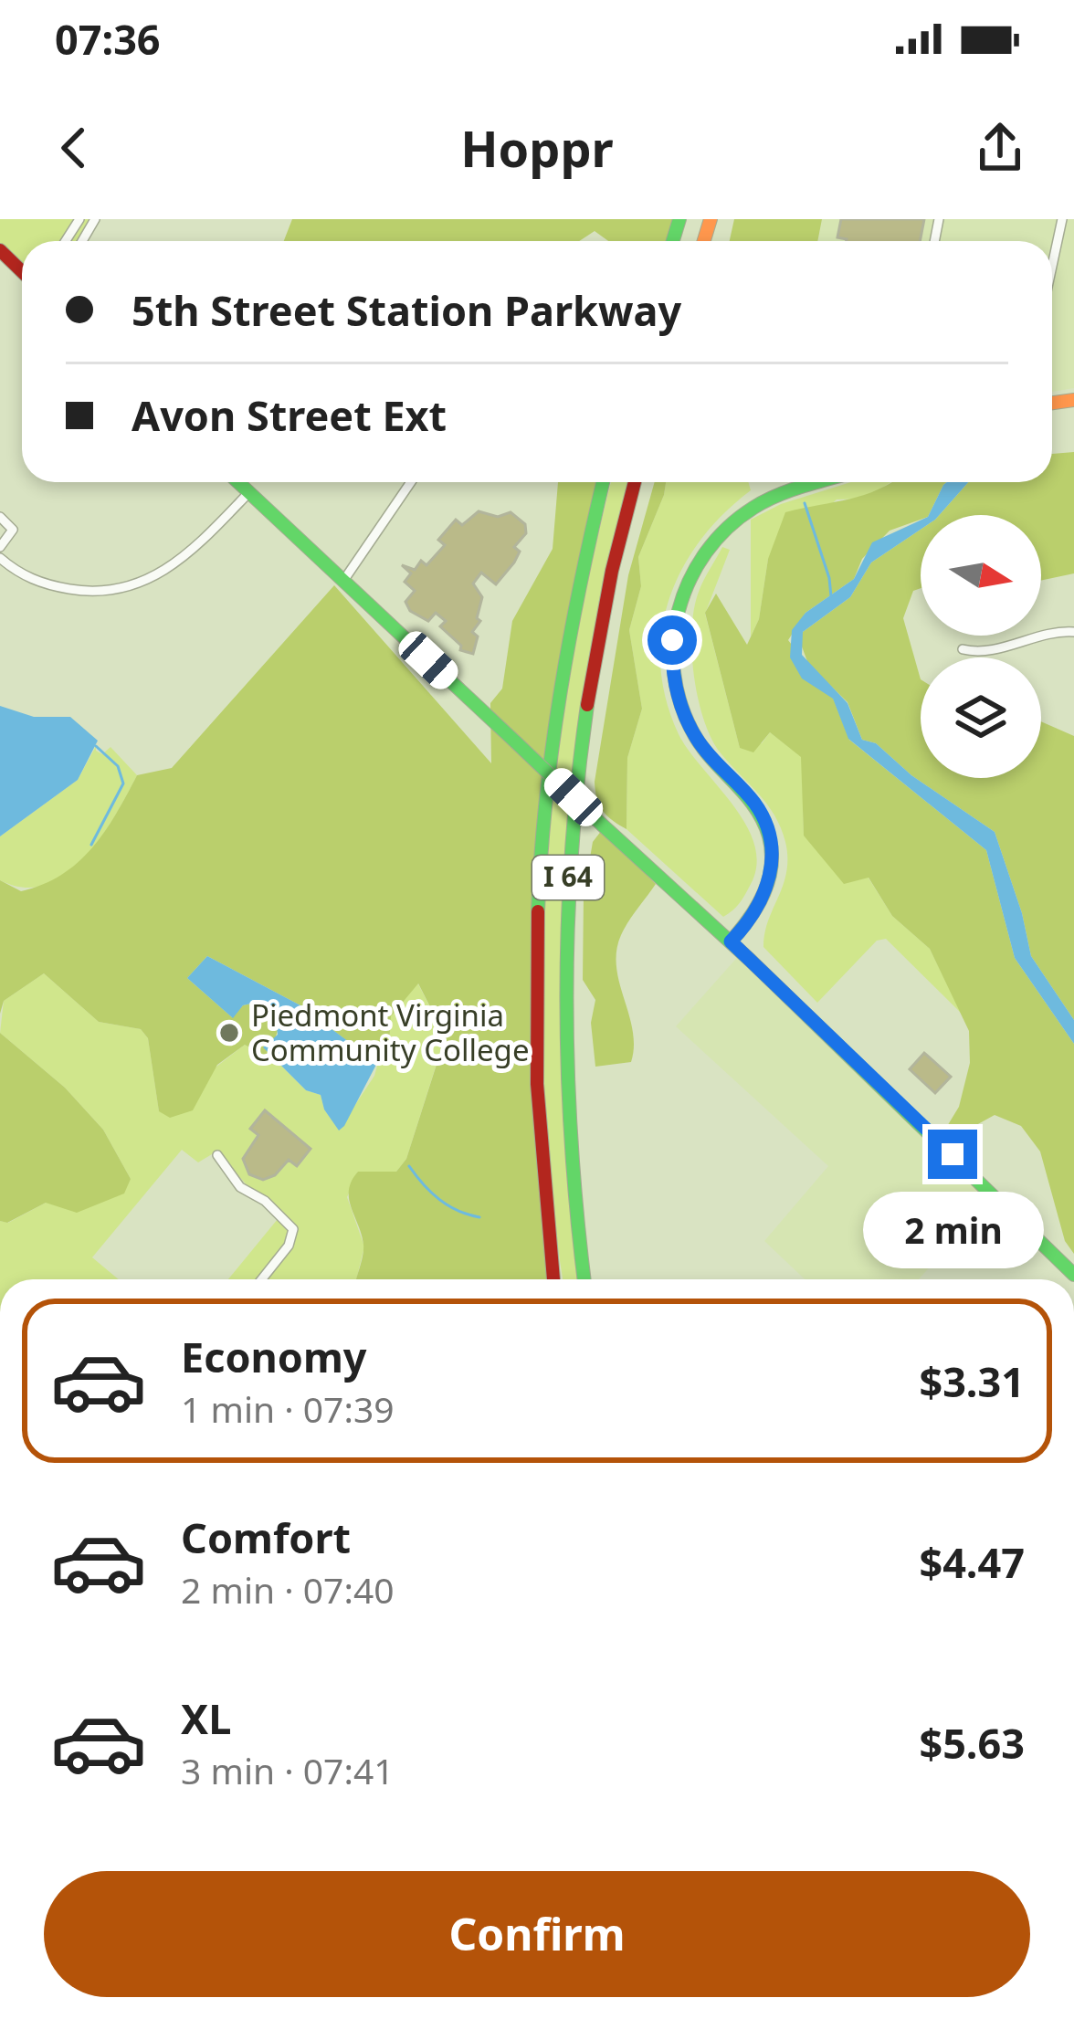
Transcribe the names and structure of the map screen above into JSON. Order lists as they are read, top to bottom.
{
  "streets": {
    "main road": ["I 64"]
  },
  "places": ["Piedmont Virginia Community College"],
  "north": "right",
  "page": {
    "status": "07:36",
    "header": "Hoppr",
    "banner": ["5th Street Station Parkway", "Avon Street Ext"],
    "bubble": "2 min",
    "list": [
      {
        "name": "Economy",
        "note": "1 min · 07:39",
        "value": "$3.31"
      },
      {
        "name": "Comfort",
        "note": "2 min · 07:40",
        "value": "$4.47"
      },
      {
        "name": "XL",
        "note": "3 min · 07:41",
        "value": "$5.63"
      }
    ],
    "buttons": "Confirm"
  }
}
